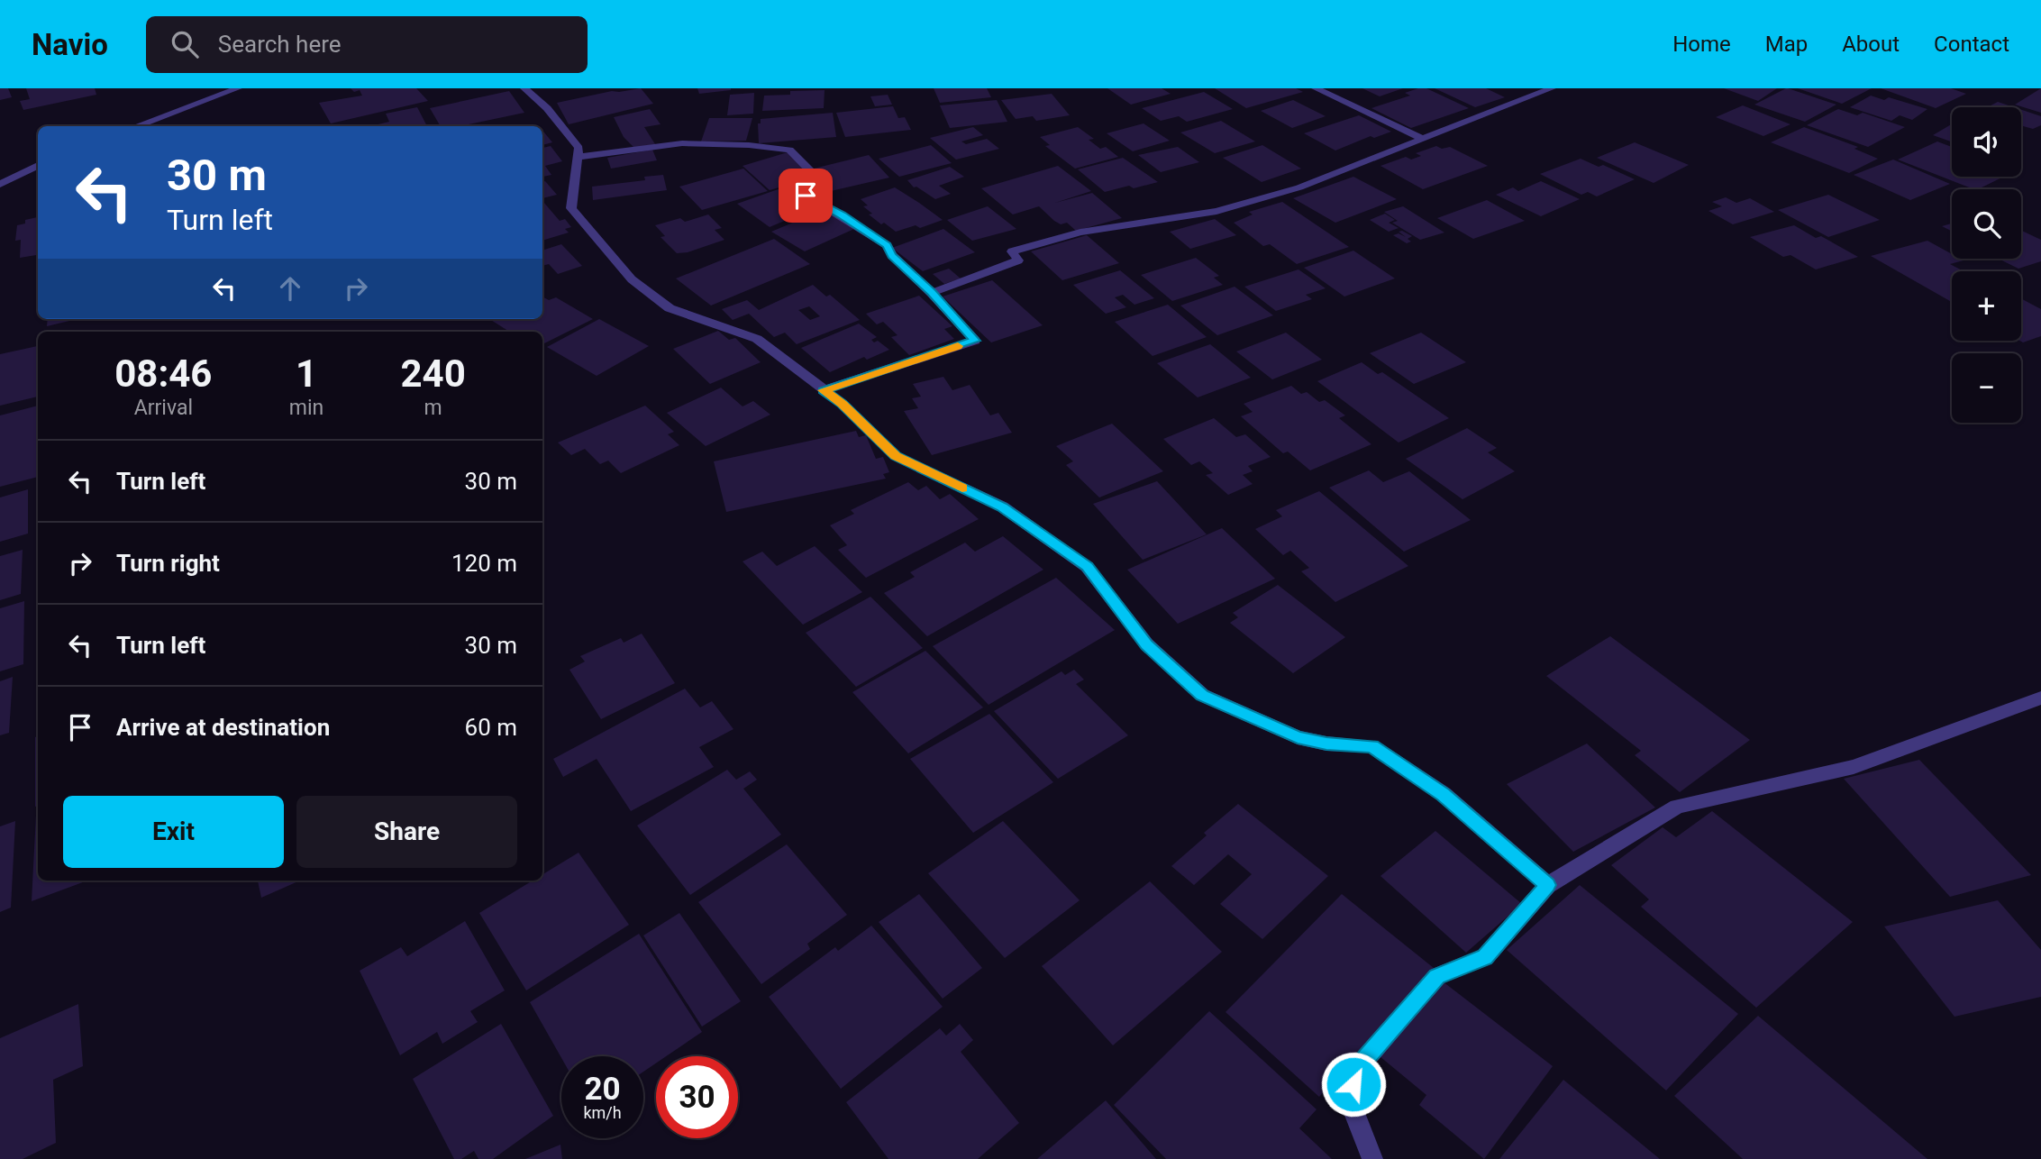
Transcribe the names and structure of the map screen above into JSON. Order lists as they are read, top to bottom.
{
  "page": {
    "header": "Navio",
    "search": "Search here",
    "nav": [
      "Home",
      "Map",
      "About",
      "Contact"
    ],
    "map_buttons": ["+", "−"],
    "turn": ["30 m", "Turn left"],
    "eta": [
      "08:46",
      "Arrival",
      "1",
      "min",
      "240",
      "m"
    ],
    "list": [
      {
        "name": "Turn left",
        "value": "30 m"
      },
      {
        "name": "Turn right",
        "value": "120 m"
      },
      {
        "name": "Turn left",
        "value": "30 m"
      },
      {
        "name": "Arrive at destination",
        "value": "60 m"
      }
    ],
    "buttons": ["Exit", "Share"],
    "speed": "20 km/h",
    "limit": "30"
  }
}
